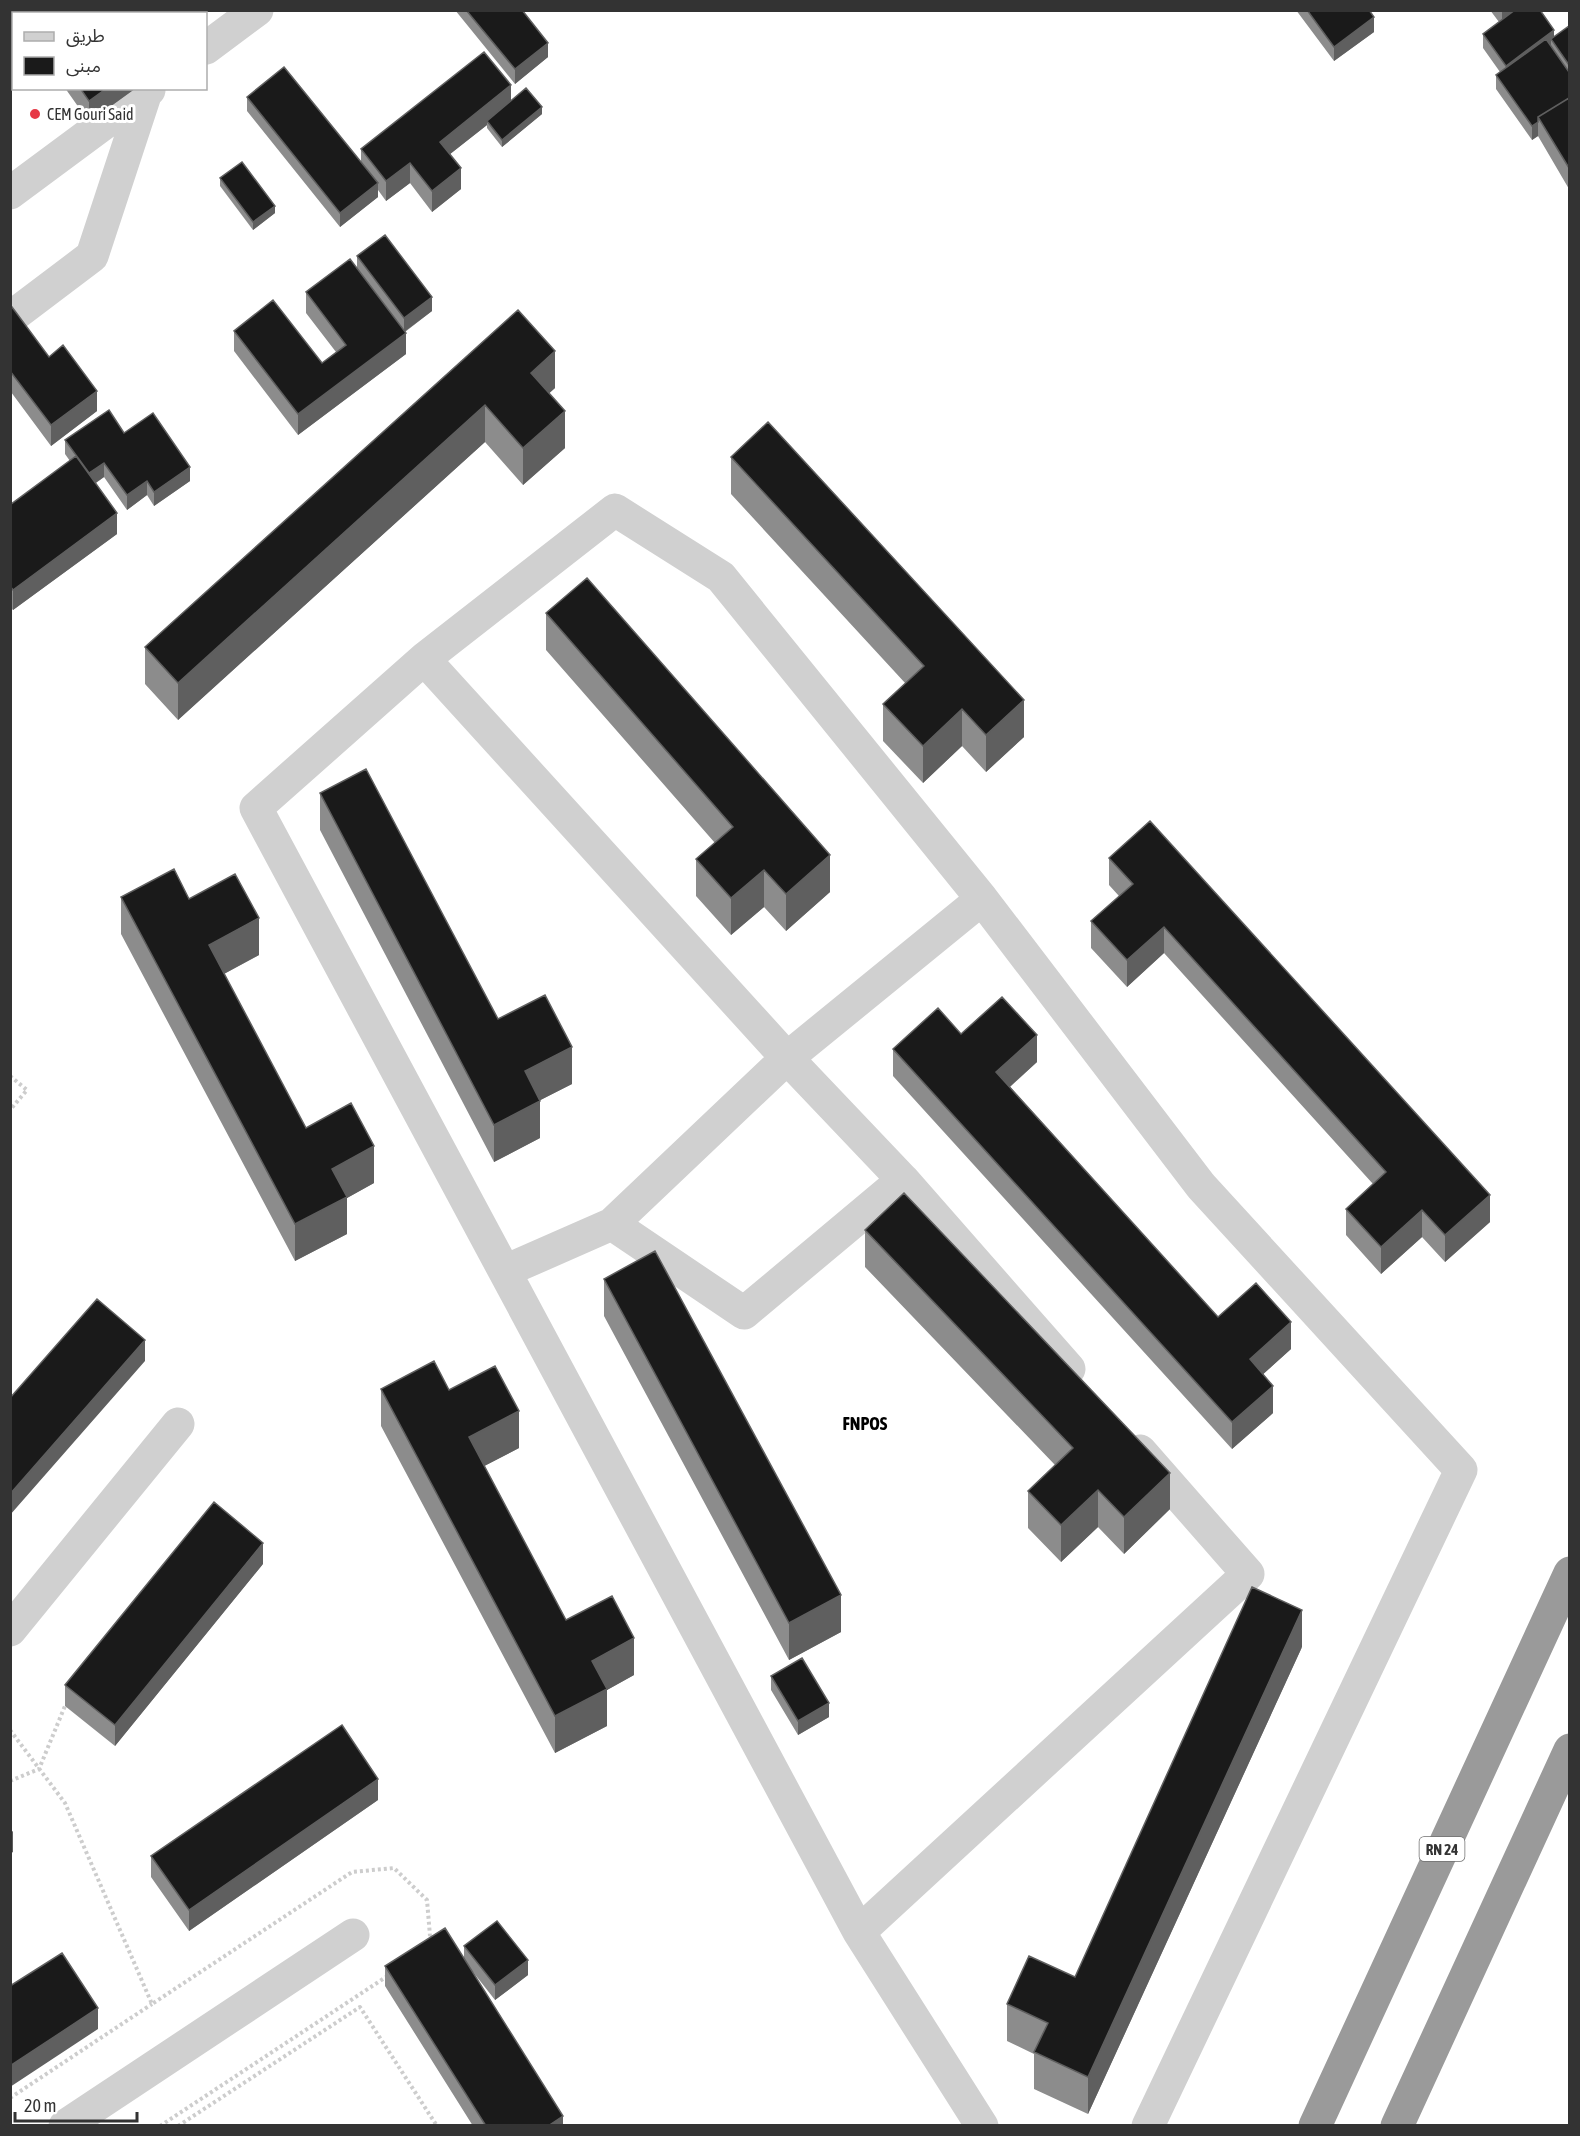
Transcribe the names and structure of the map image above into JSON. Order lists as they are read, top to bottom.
{
  "streets": {
    "highway": ["RN 24"]
  },
  "districts": ["FNPOS"],
  "places": ["CEM Gouri Said"],
  "legend": ["طريق", "مبنى"],
  "scale_bar": "20 m"
}
